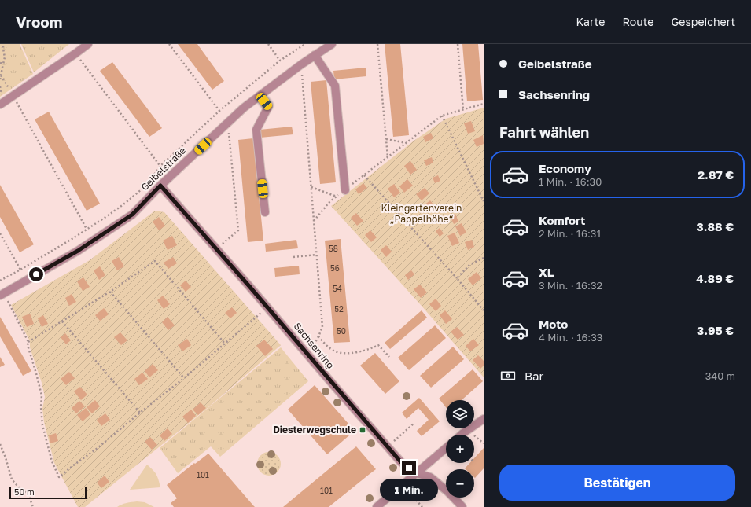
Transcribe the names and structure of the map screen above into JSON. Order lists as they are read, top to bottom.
{
  "streets": {
    "street": ["Geibelstraße", "Sachsenring"]
  },
  "crossings": [
    ["Geibelstraße", "Sachsenring"]
  ],
  "parks": ["Kleingartenverein „Pappelhöhe“"],
  "places": {
    "transit": ["Diesterwegschule"]
  },
  "house_numbers": [
    "58",
    "56",
    "54",
    "52",
    "50",
    "101",
    "101"
  ],
  "scale_bar": "50 m",
  "page": {
    "header": "Vroom",
    "nav": ["Karte", "Route", "Gespeichert"],
    "banner": ["Geibelstraße", "Sachsenring"],
    "heading": "Fahrt wählen",
    "list": [
      {
        "name": "Economy",
        "note": "1 Min. · 16:30",
        "value": "2.87 €"
      },
      {
        "name": "Komfort",
        "note": "2 Min. · 16:31",
        "value": "3.88 €"
      },
      {
        "name": "XL",
        "note": "3 Min. · 16:32",
        "value": "4.89 €"
      },
      {
        "name": "Moto",
        "note": "4 Min. · 16:33",
        "value": "3.95 €"
      }
    ],
    "pay": ["Bar", "340 m"],
    "map_buttons": ["+", "−"],
    "buttons": "Bestätigen",
    "bubble": "1 Min.",
    "scale": "50 m"
  }
}
